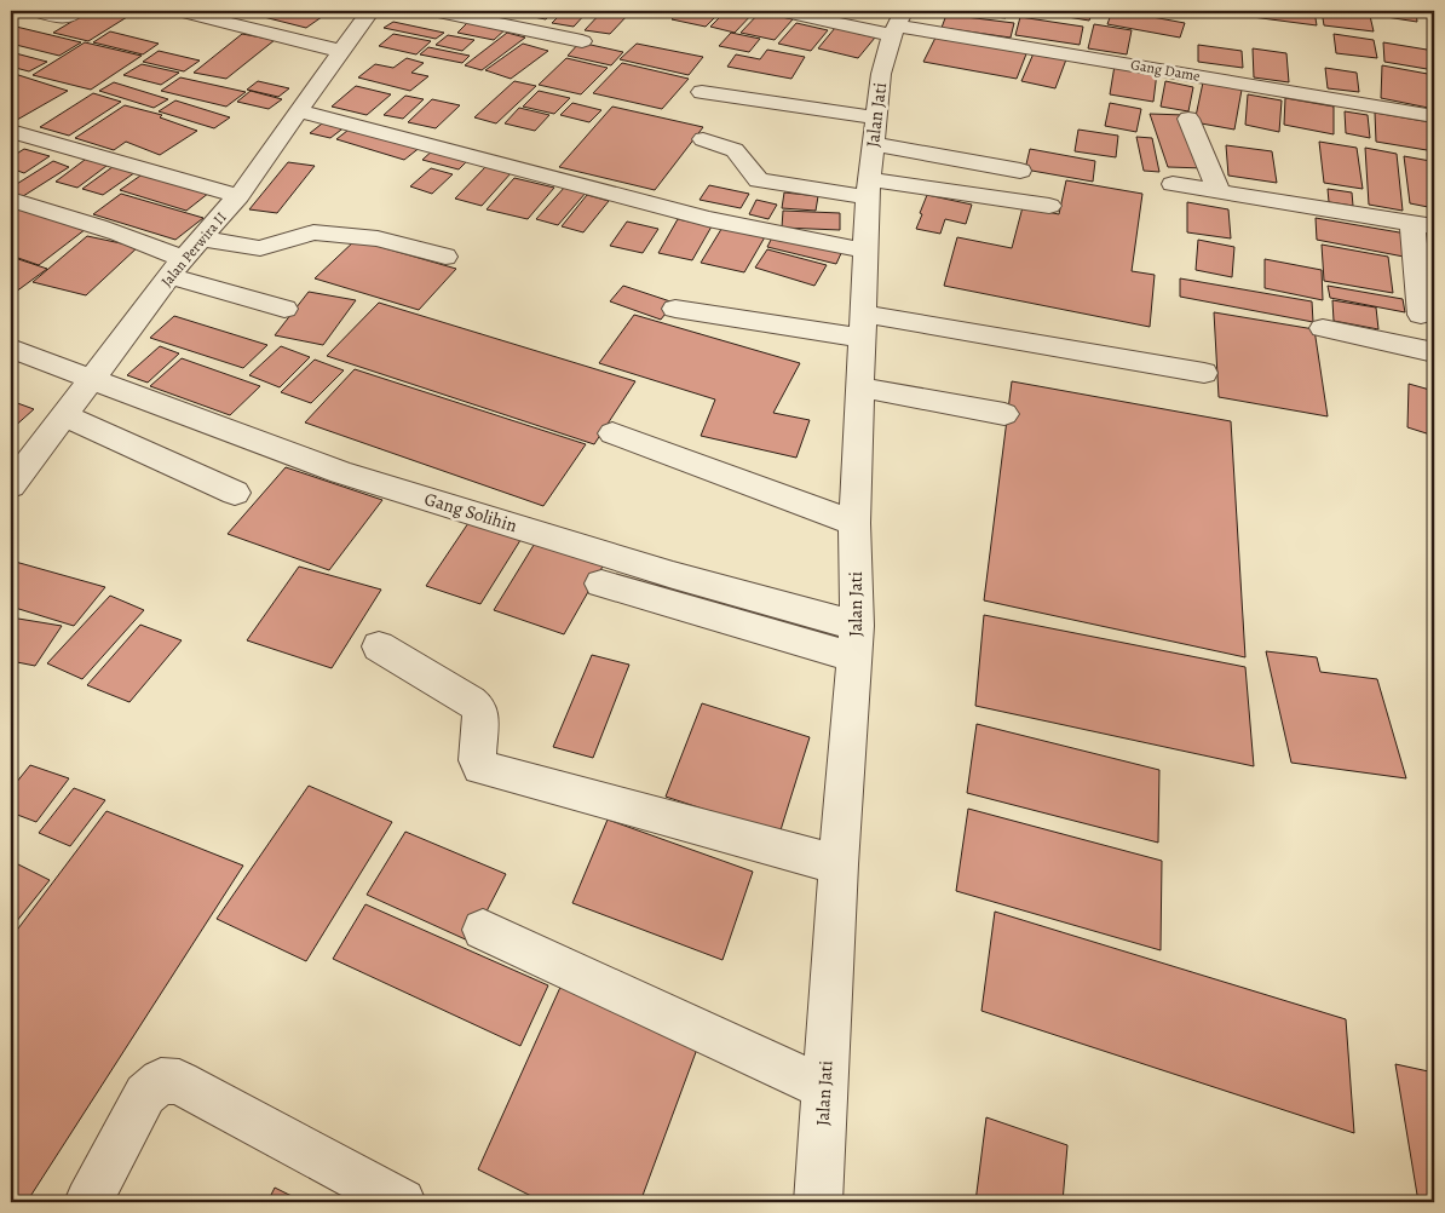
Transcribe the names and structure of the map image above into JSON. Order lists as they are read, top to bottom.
{
  "streets": {
    "street": [
      "Gang Dame",
      "Jalan Jati",
      "Jalan Perwira II",
      "Gang Solihin"
    ]
  },
  "crossings": [
    ["Gang Dame", "Jalan Jati"],
    ["Jalan Jati", "Gang Solihin"],
    ["Jalan Perwira II", "Gang Solihin"]
  ]
}
